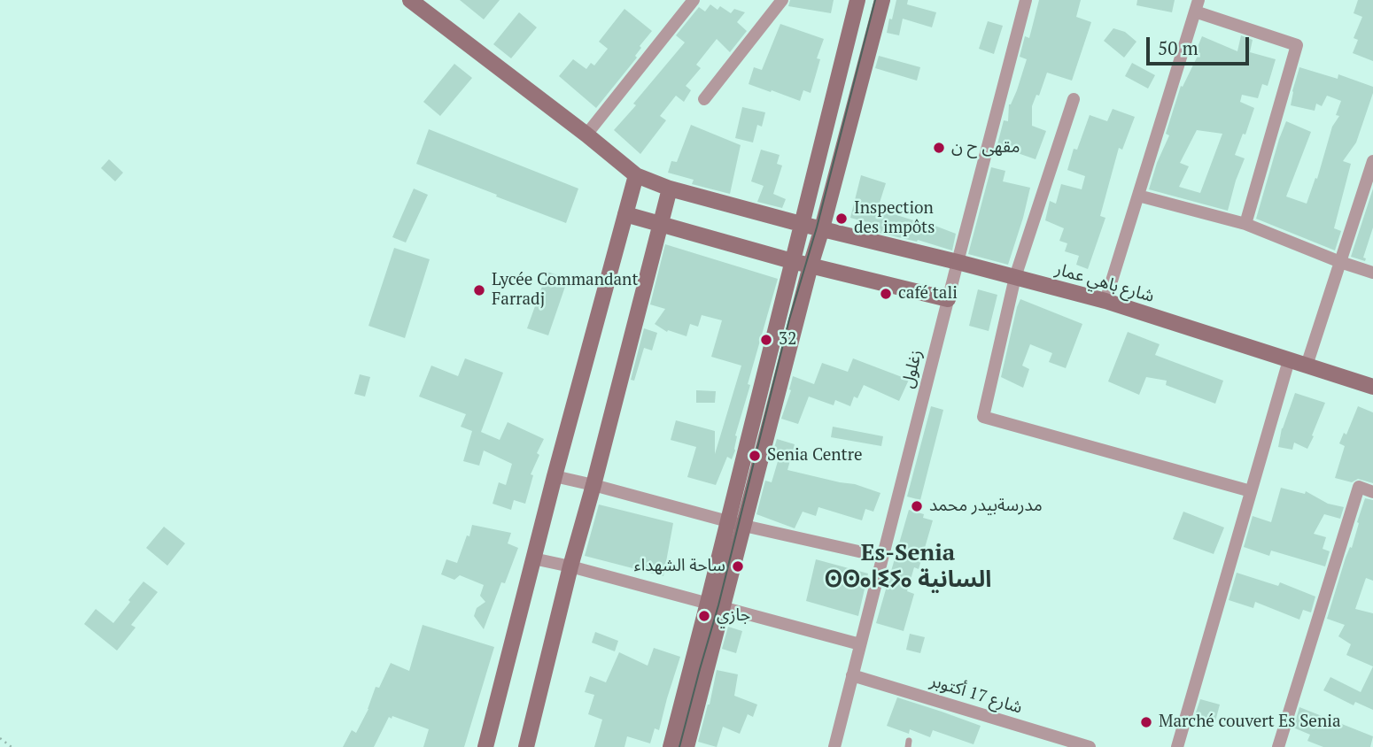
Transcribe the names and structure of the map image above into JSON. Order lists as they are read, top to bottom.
{
  "streets": {
    "main road": ["شارع باهي عمار"],
    "street": ["زغلول", "شارع 17 أكتوبر"]
  },
  "crossings": [
    ["شارع باهي عمار", "زغلول"],
    ["زغلول", "شارع 17 أكتوبر"]
  ],
  "districts": ["Es-Senia ⵙⵙⴰⵏⵉⵢⴰ السانية"],
  "places": [
    "مقهى ح ن",
    "Inspection des impôts",
    "Lycée Commandant Farradj",
    "café tali",
    "32",
    "Senia Centre",
    "مدرسةبيدر محمد",
    "ساحة الشهداء",
    "جازي",
    "Marché couvert Es Senia"
  ],
  "scale_bar": "50 m"
}
